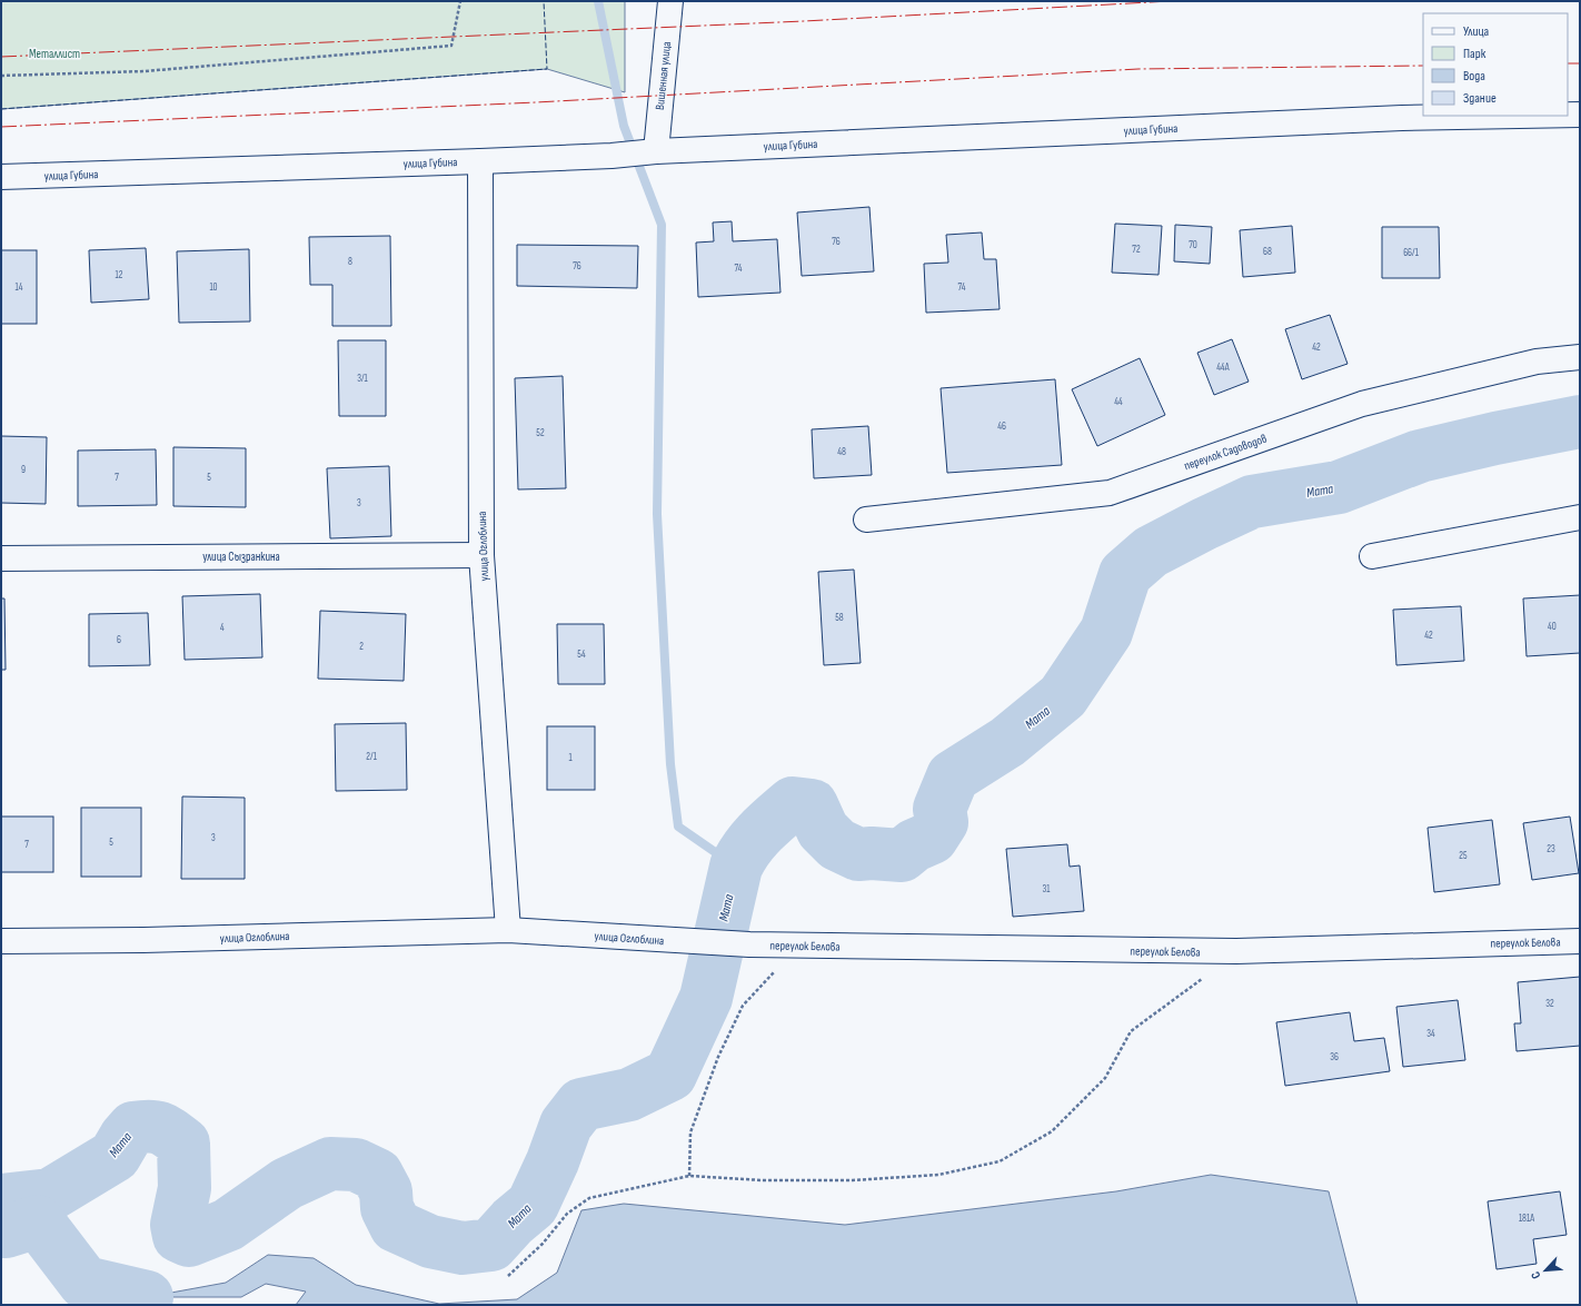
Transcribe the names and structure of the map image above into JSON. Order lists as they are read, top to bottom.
{
  "streets": {
    "street": [
      "Вишенная улица",
      "улица Губина",
      "переулок Садоводов",
      "улица Оглоблина",
      "улица Сызранкина",
      "переулок Белова"
    ]
  },
  "crossings": [
    ["Вишенная улица", "улица Губина"],
    ["улица Губина", "улица Оглоблина"],
    ["улица Оглоблина", "улица Сызранкина"],
    ["улица Оглоблина", "переулок Белова"]
  ],
  "water": ["Мата"],
  "parks": ["Металлист"],
  "house_numbers": [
    "76",
    "70",
    "72",
    "68",
    "66/1",
    "8",
    "76",
    "74",
    "12",
    "14",
    "10",
    "74",
    "42",
    "44А",
    "3/1",
    "44",
    "46",
    "52",
    "48",
    "9",
    "7",
    "5",
    "3",
    "58",
    "40",
    "4",
    "42",
    "6",
    "2",
    "54",
    "2/1",
    "1",
    "3",
    "5",
    "7",
    "23",
    "25",
    "31",
    "32",
    "34",
    "36",
    "181А"
  ],
  "legend": [
    "Улица",
    "Парк",
    "Вода",
    "Здание"
  ],
  "north": "bottom left"
}
